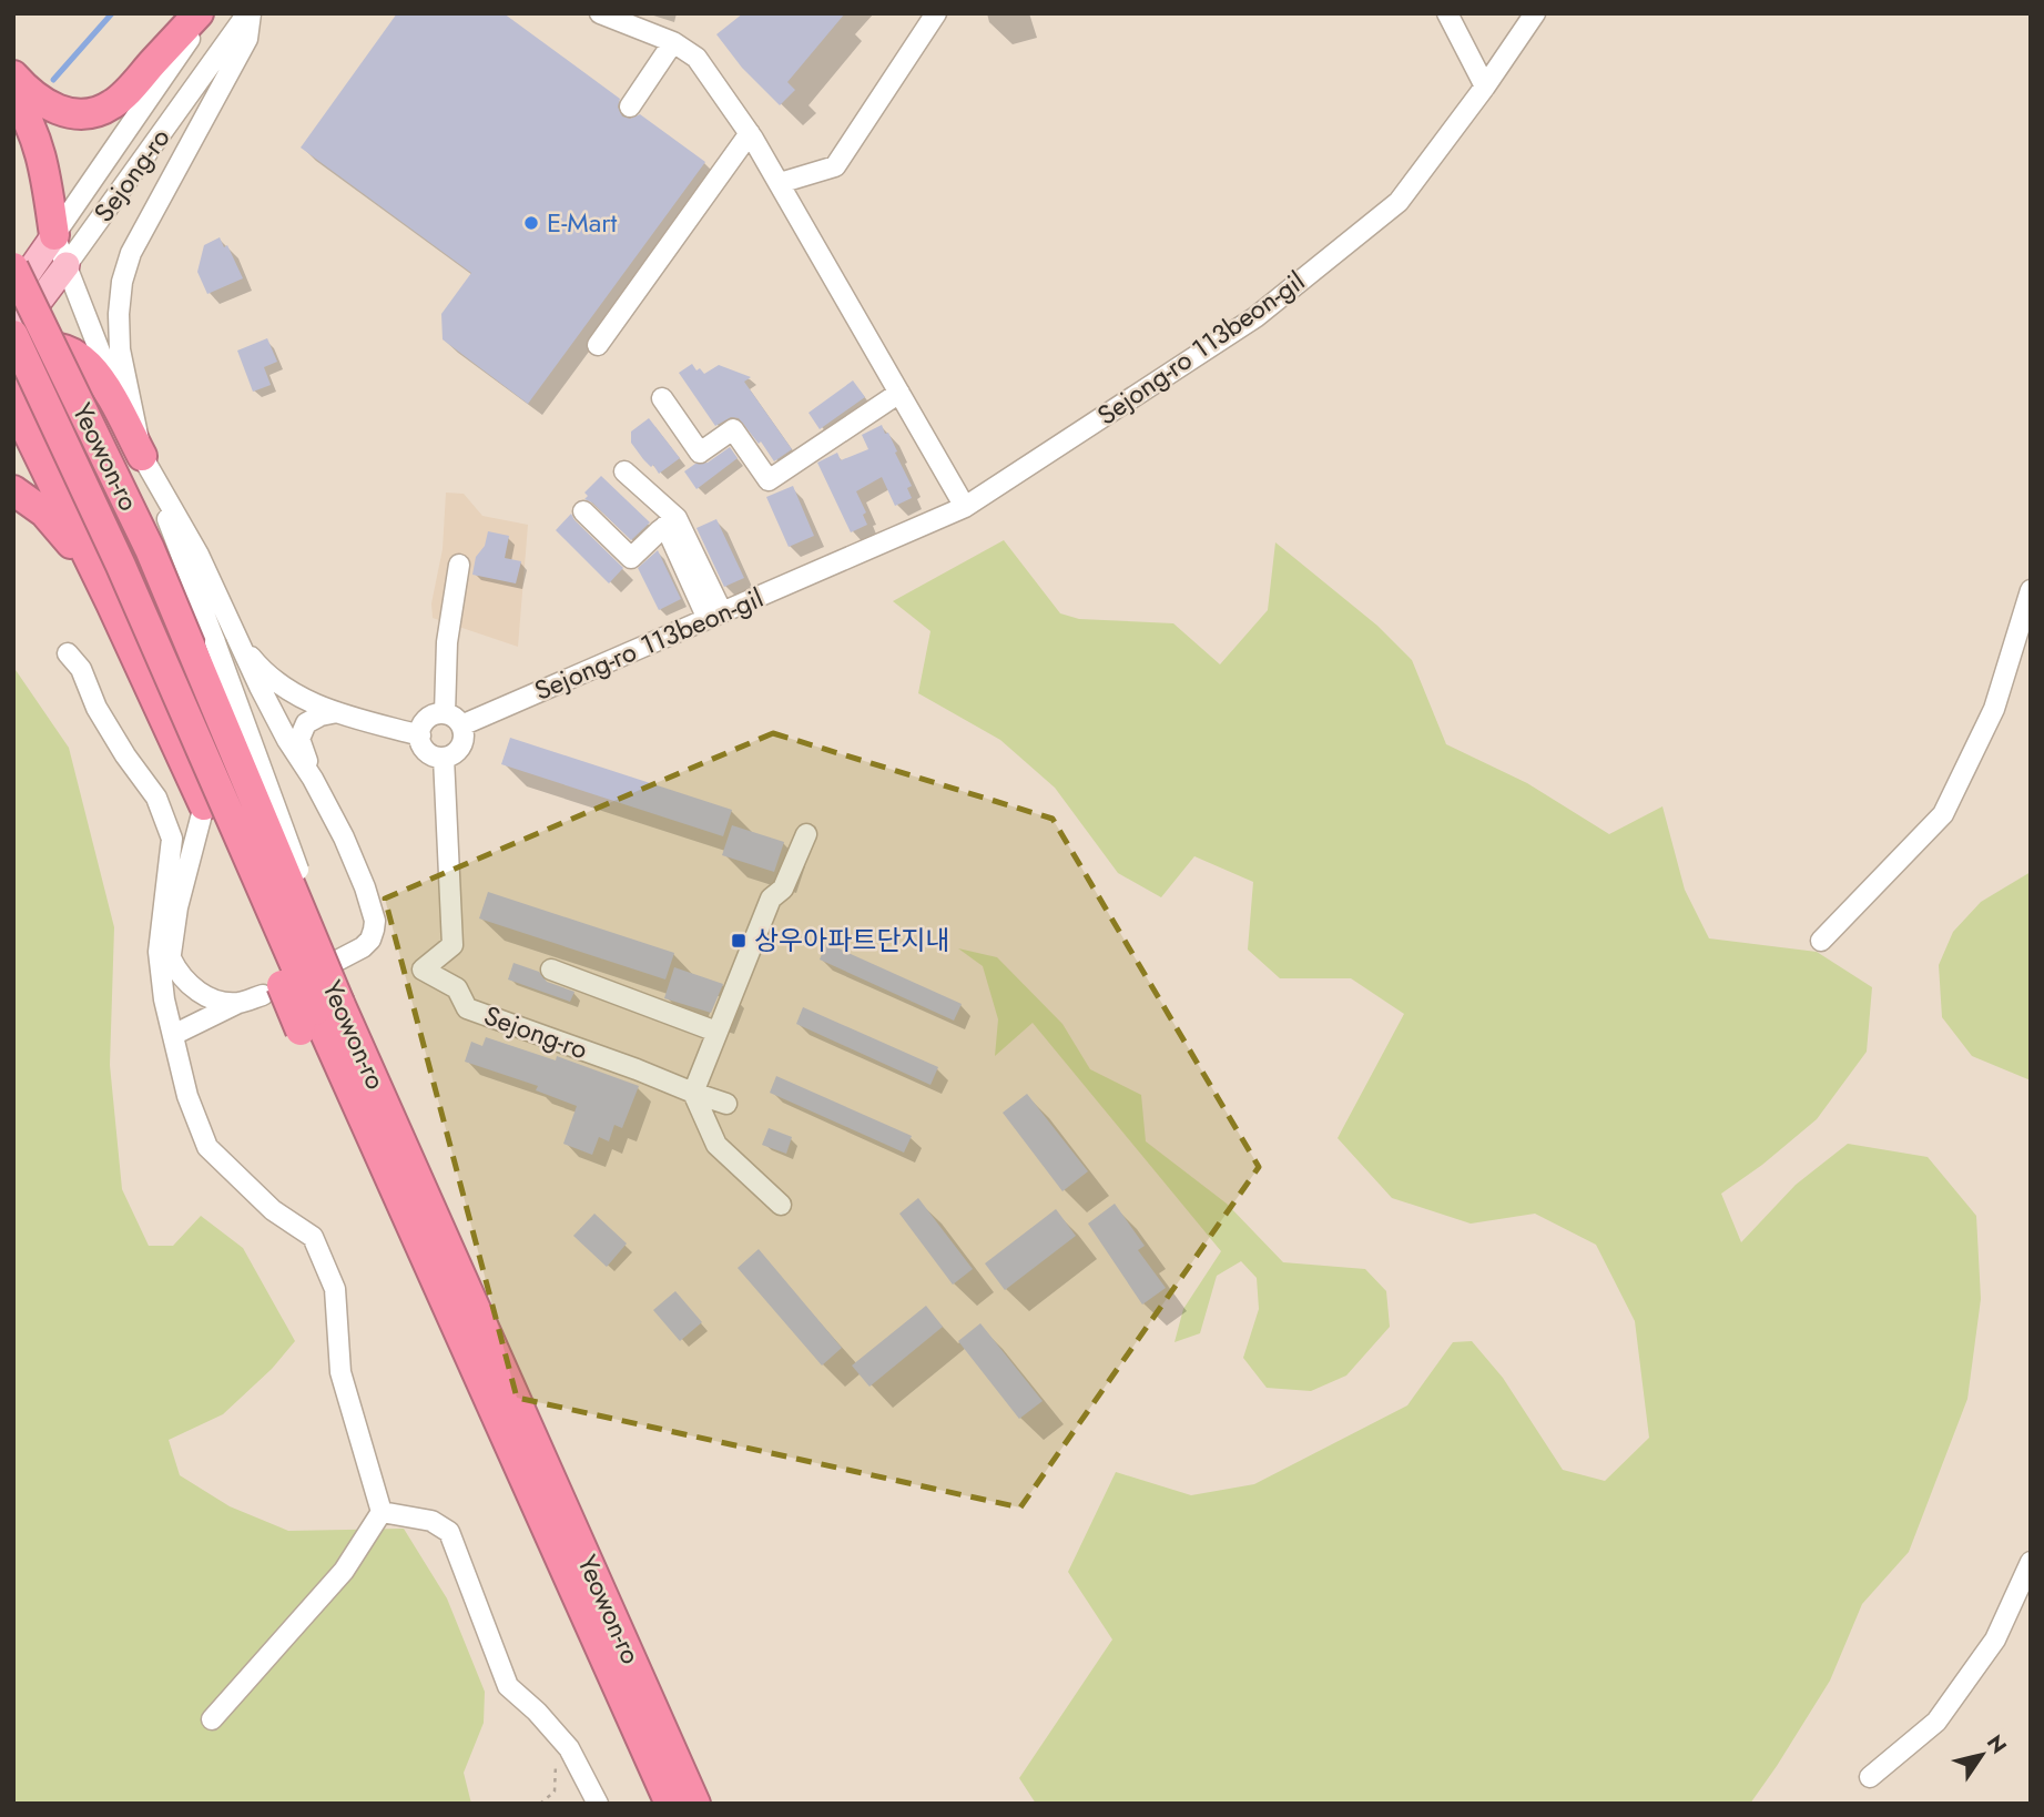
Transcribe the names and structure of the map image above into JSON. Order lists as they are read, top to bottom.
{
  "streets": {
    "highway": ["Yeowon-ro"],
    "main road": ["Sejong-ro"],
    "street": ["Sejong-ro 113beon-gil"]
  },
  "crossings": [
    ["Sejong-ro", "Sejong-ro 113beon-gil"],
    ["Sejong-ro", "Yeowon-ro"]
  ],
  "places": {
    "other": ["E-Mart"],
    "transit": ["상우아파트단지내"]
  },
  "north": "top right"
}
